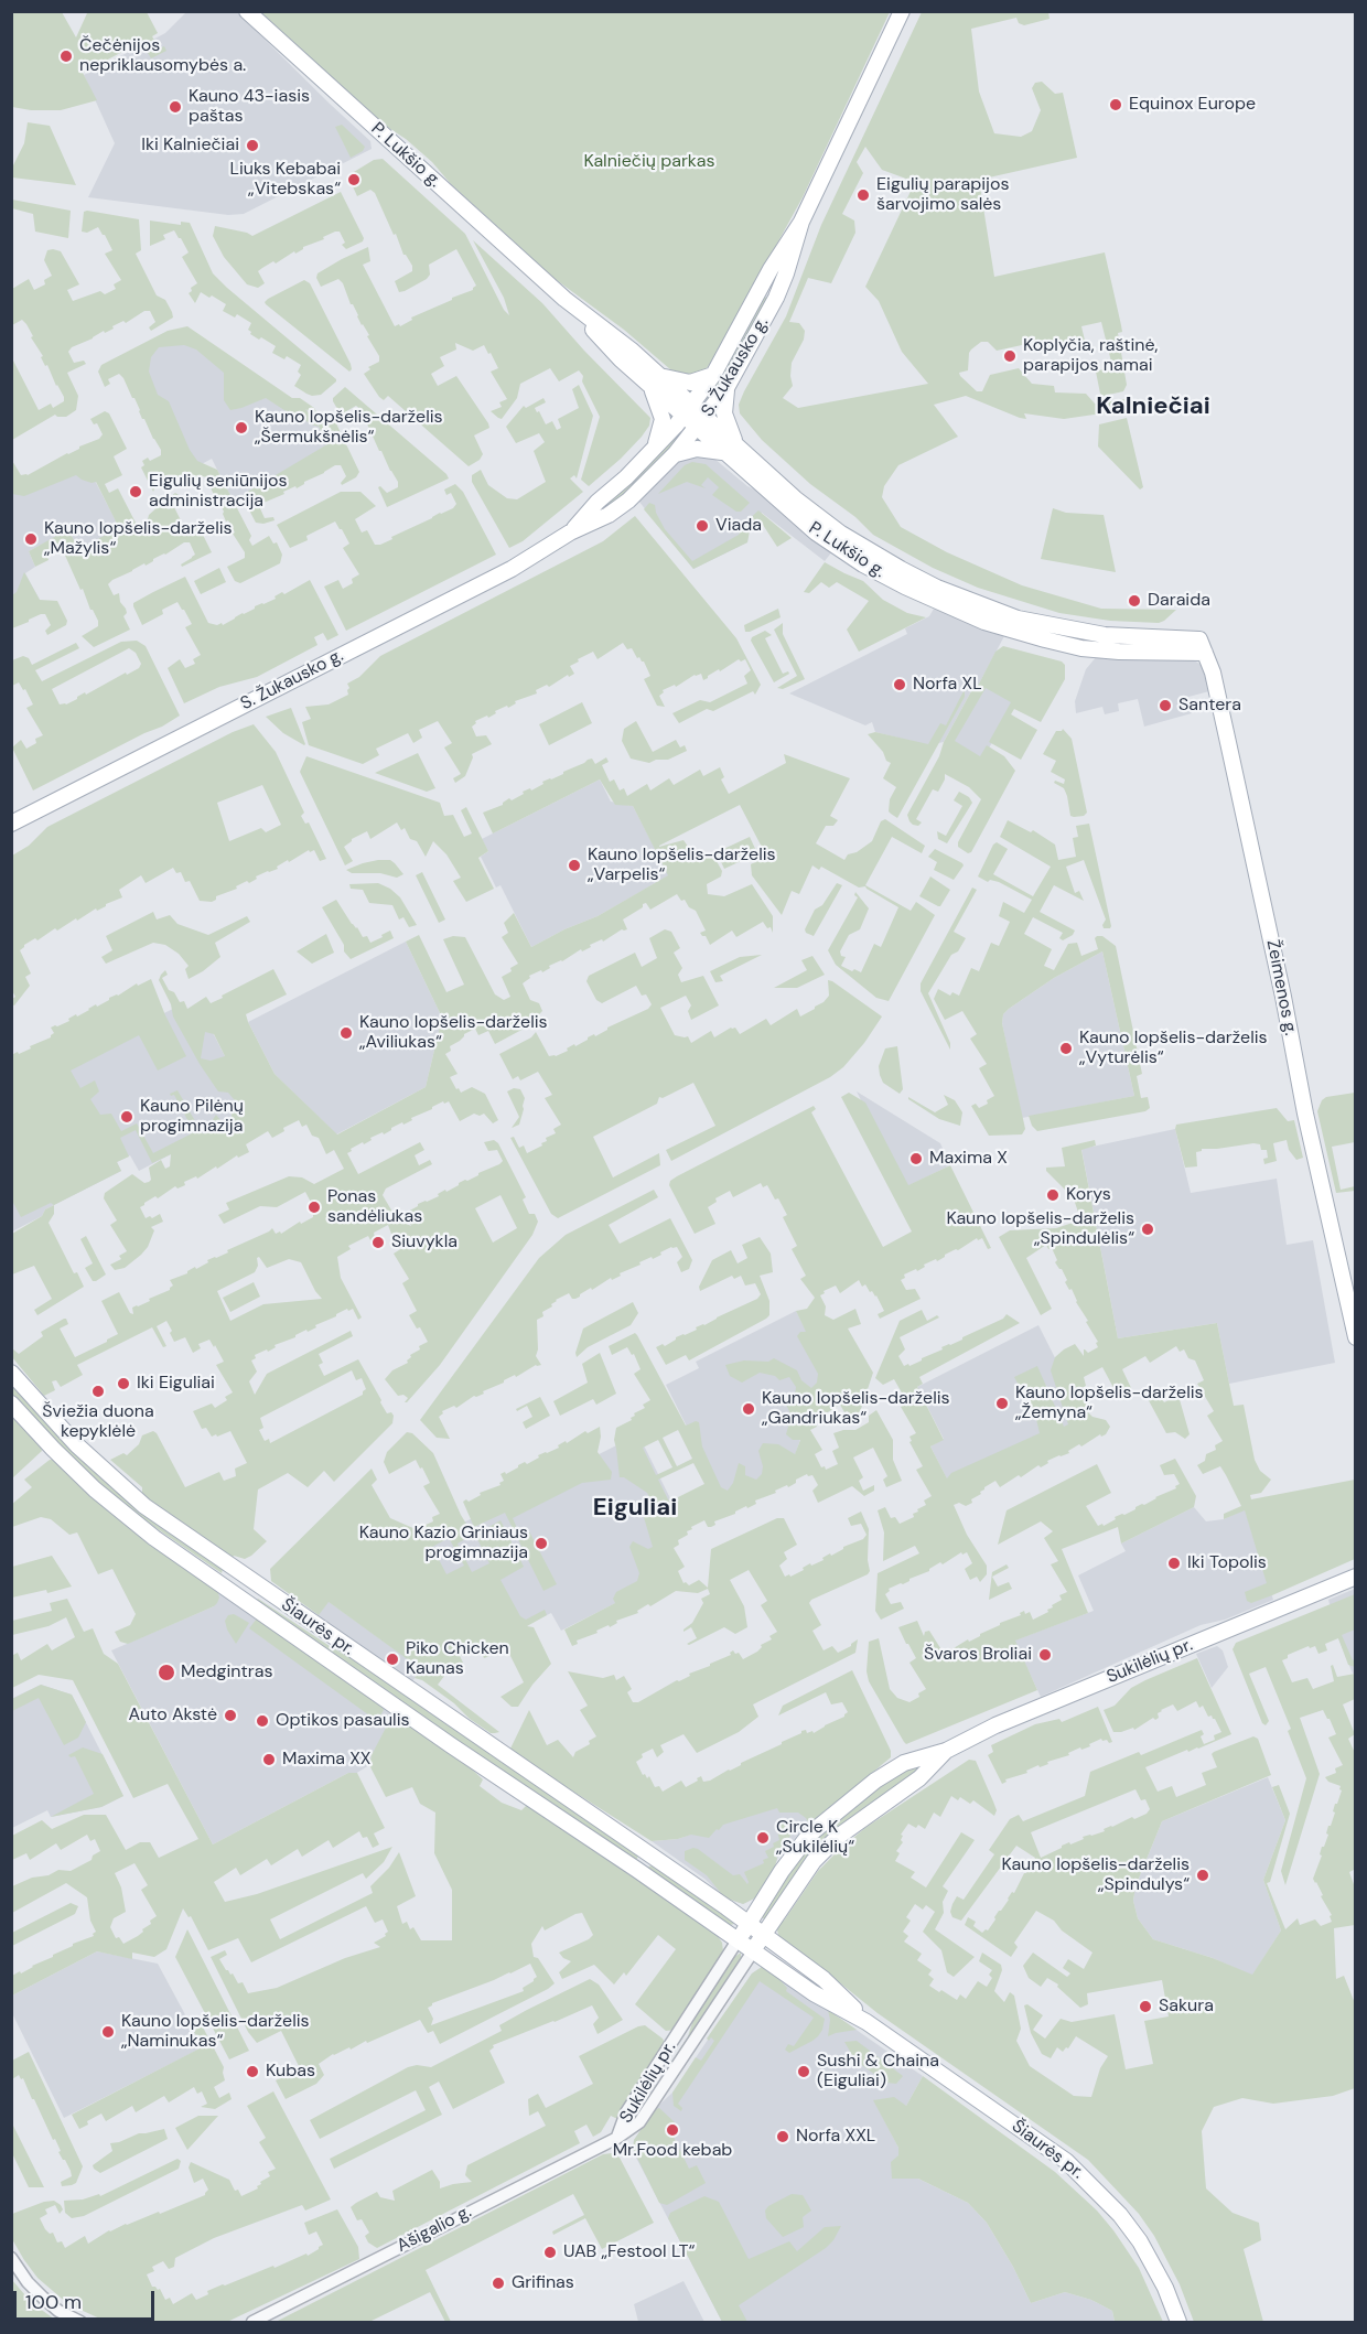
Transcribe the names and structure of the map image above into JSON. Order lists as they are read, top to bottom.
{
  "streets": {
    "main road": [
      "P. Lukšio g.",
      "S. Žukausko g.",
      "Žeimenos g.",
      "Šiaurės pr.",
      "Sukilėlių pr."
    ],
    "street": ["Ašigalio g."]
  },
  "crossings": [
    ["P. Lukšio g.", "S. Žukausko g."],
    ["P. Lukšio g.", "Žeimenos g."],
    ["Šiaurės pr.", "Sukilėlių pr."],
    ["Sukilėlių pr.", "Ašigalio g."]
  ],
  "districts": ["Kalniečiai", "Eiguliai"],
  "parks": ["Kalniečių parkas"],
  "places": [
    "Čečėnijos nepriklausomybės a.",
    "Equinox Europe",
    "Kauno 43-iasis paštas",
    "Iki Kalniečiai",
    "Liuks Kebabai „Vitebskas“",
    "Eigulių parapijos šarvojimo salės",
    "Koplyčia, raštinė, parapijos namai",
    "Kauno lopšelis-darželis „Šermukšnėlis“",
    "Eigulių seniūnijos administracija",
    "Viada",
    "Kauno lopšelis-darželis „Mažylis“",
    "Daraida",
    "Norfa XL",
    "Santera",
    "Kauno lopšelis-darželis „Varpelis“",
    "Kauno lopšelis-darželis „Aviliukas“",
    "Kauno lopšelis-darželis „Vyturėlis“",
    "Kauno Pilėnų progimnazija",
    "Maxima X",
    "Korys",
    "Ponas sandėliukas",
    "Kauno lopšelis-darželis „Spindulėlis“",
    "Siuvykla",
    "Iki Eiguliai",
    "Šviežia duona kepyklėlė",
    "Kauno lopšelis-darželis „Žemyna“",
    "Kauno lopšelis-darželis „Gandriukas“",
    "Kauno Kazio Griniaus progimnazija",
    "Iki Topolis",
    "Švaros Broliai",
    "Piko Chicken Kaunas",
    "Medgintras",
    "Auto Akstė",
    "Optikos pasaulis",
    "Maxima XX",
    "Circle K „Sukilėlių“",
    "Kauno lopšelis-darželis „Spindulys“",
    "Sakura",
    "Kauno lopšelis-darželis „Naminukas“",
    "Kubas",
    "Sushi & Chaina (Eiguliai)",
    "Mr.Food kebab",
    "Norfa XXL",
    "UAB „Festool LT“",
    "Grifinas"
  ],
  "scale_bar": "100 m"
}
